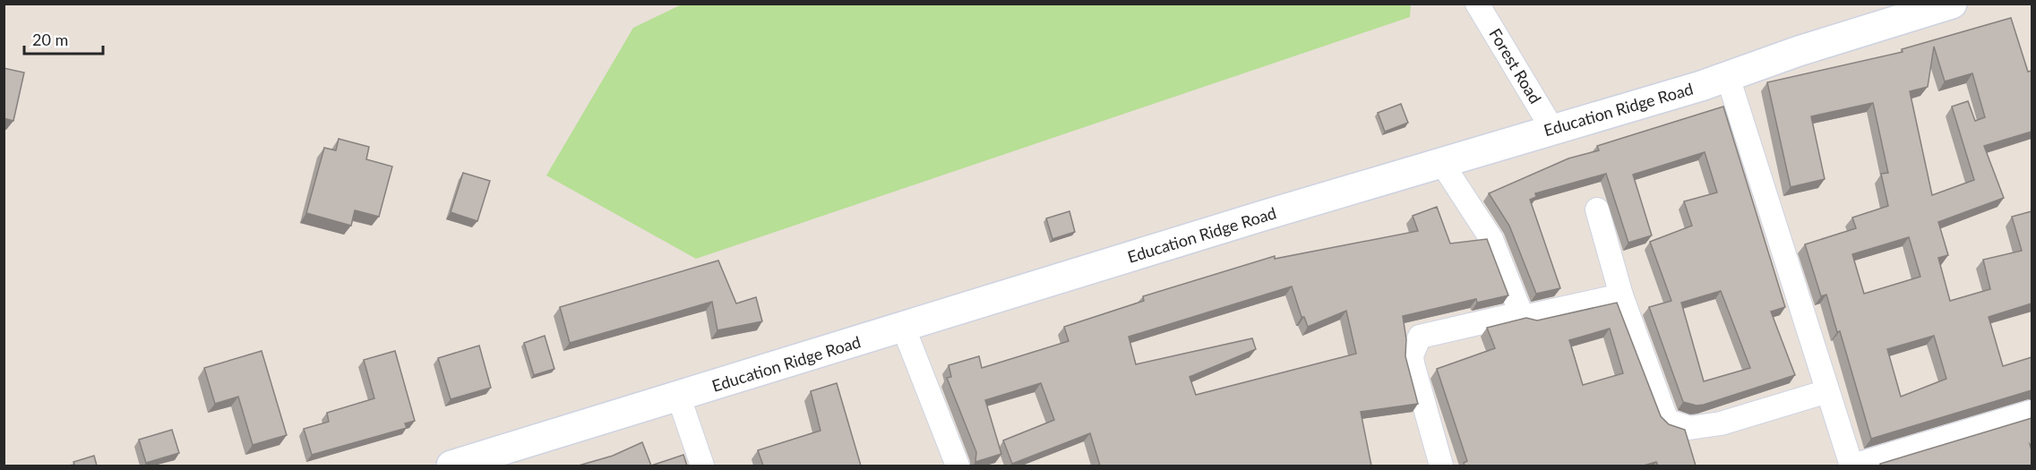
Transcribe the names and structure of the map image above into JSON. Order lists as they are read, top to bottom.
{
  "streets": {
    "street": ["Forest Road", "Education Ridge Road"]
  },
  "crossings": [
    ["Forest Road", "Education Ridge Road"]
  ],
  "scale_bar": "20 m"
}
